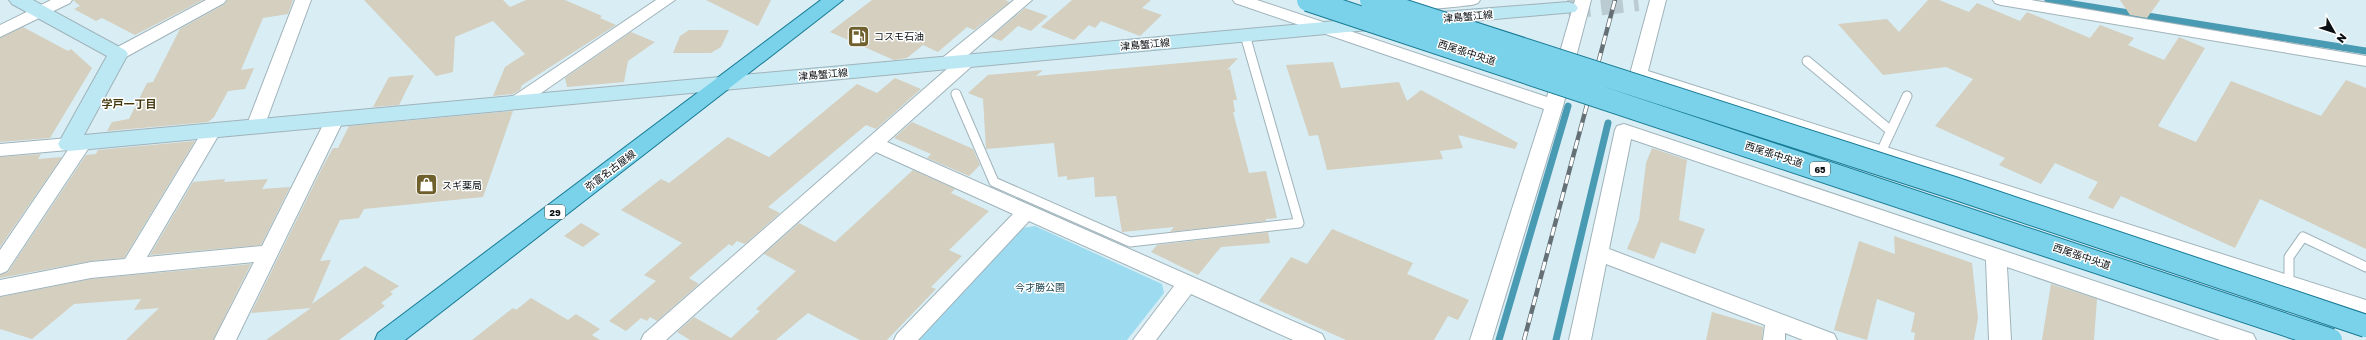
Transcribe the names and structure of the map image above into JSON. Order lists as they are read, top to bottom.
{
  "streets": {
    "main road": [
      "西尾張中央道",
      "65",
      "弥富名古屋線",
      "29"
    ],
    "street": ["津島蟹江線"]
  },
  "crossings": [
    ["津島蟹江線", "弥富名古屋線"]
  ],
  "districts": ["学戸一丁目"],
  "parks": ["今才勝公園"],
  "places": {
    "fuel station": ["コスモ石油"],
    "shop": ["スギ薬局"]
  },
  "north": "bottom right"
}
